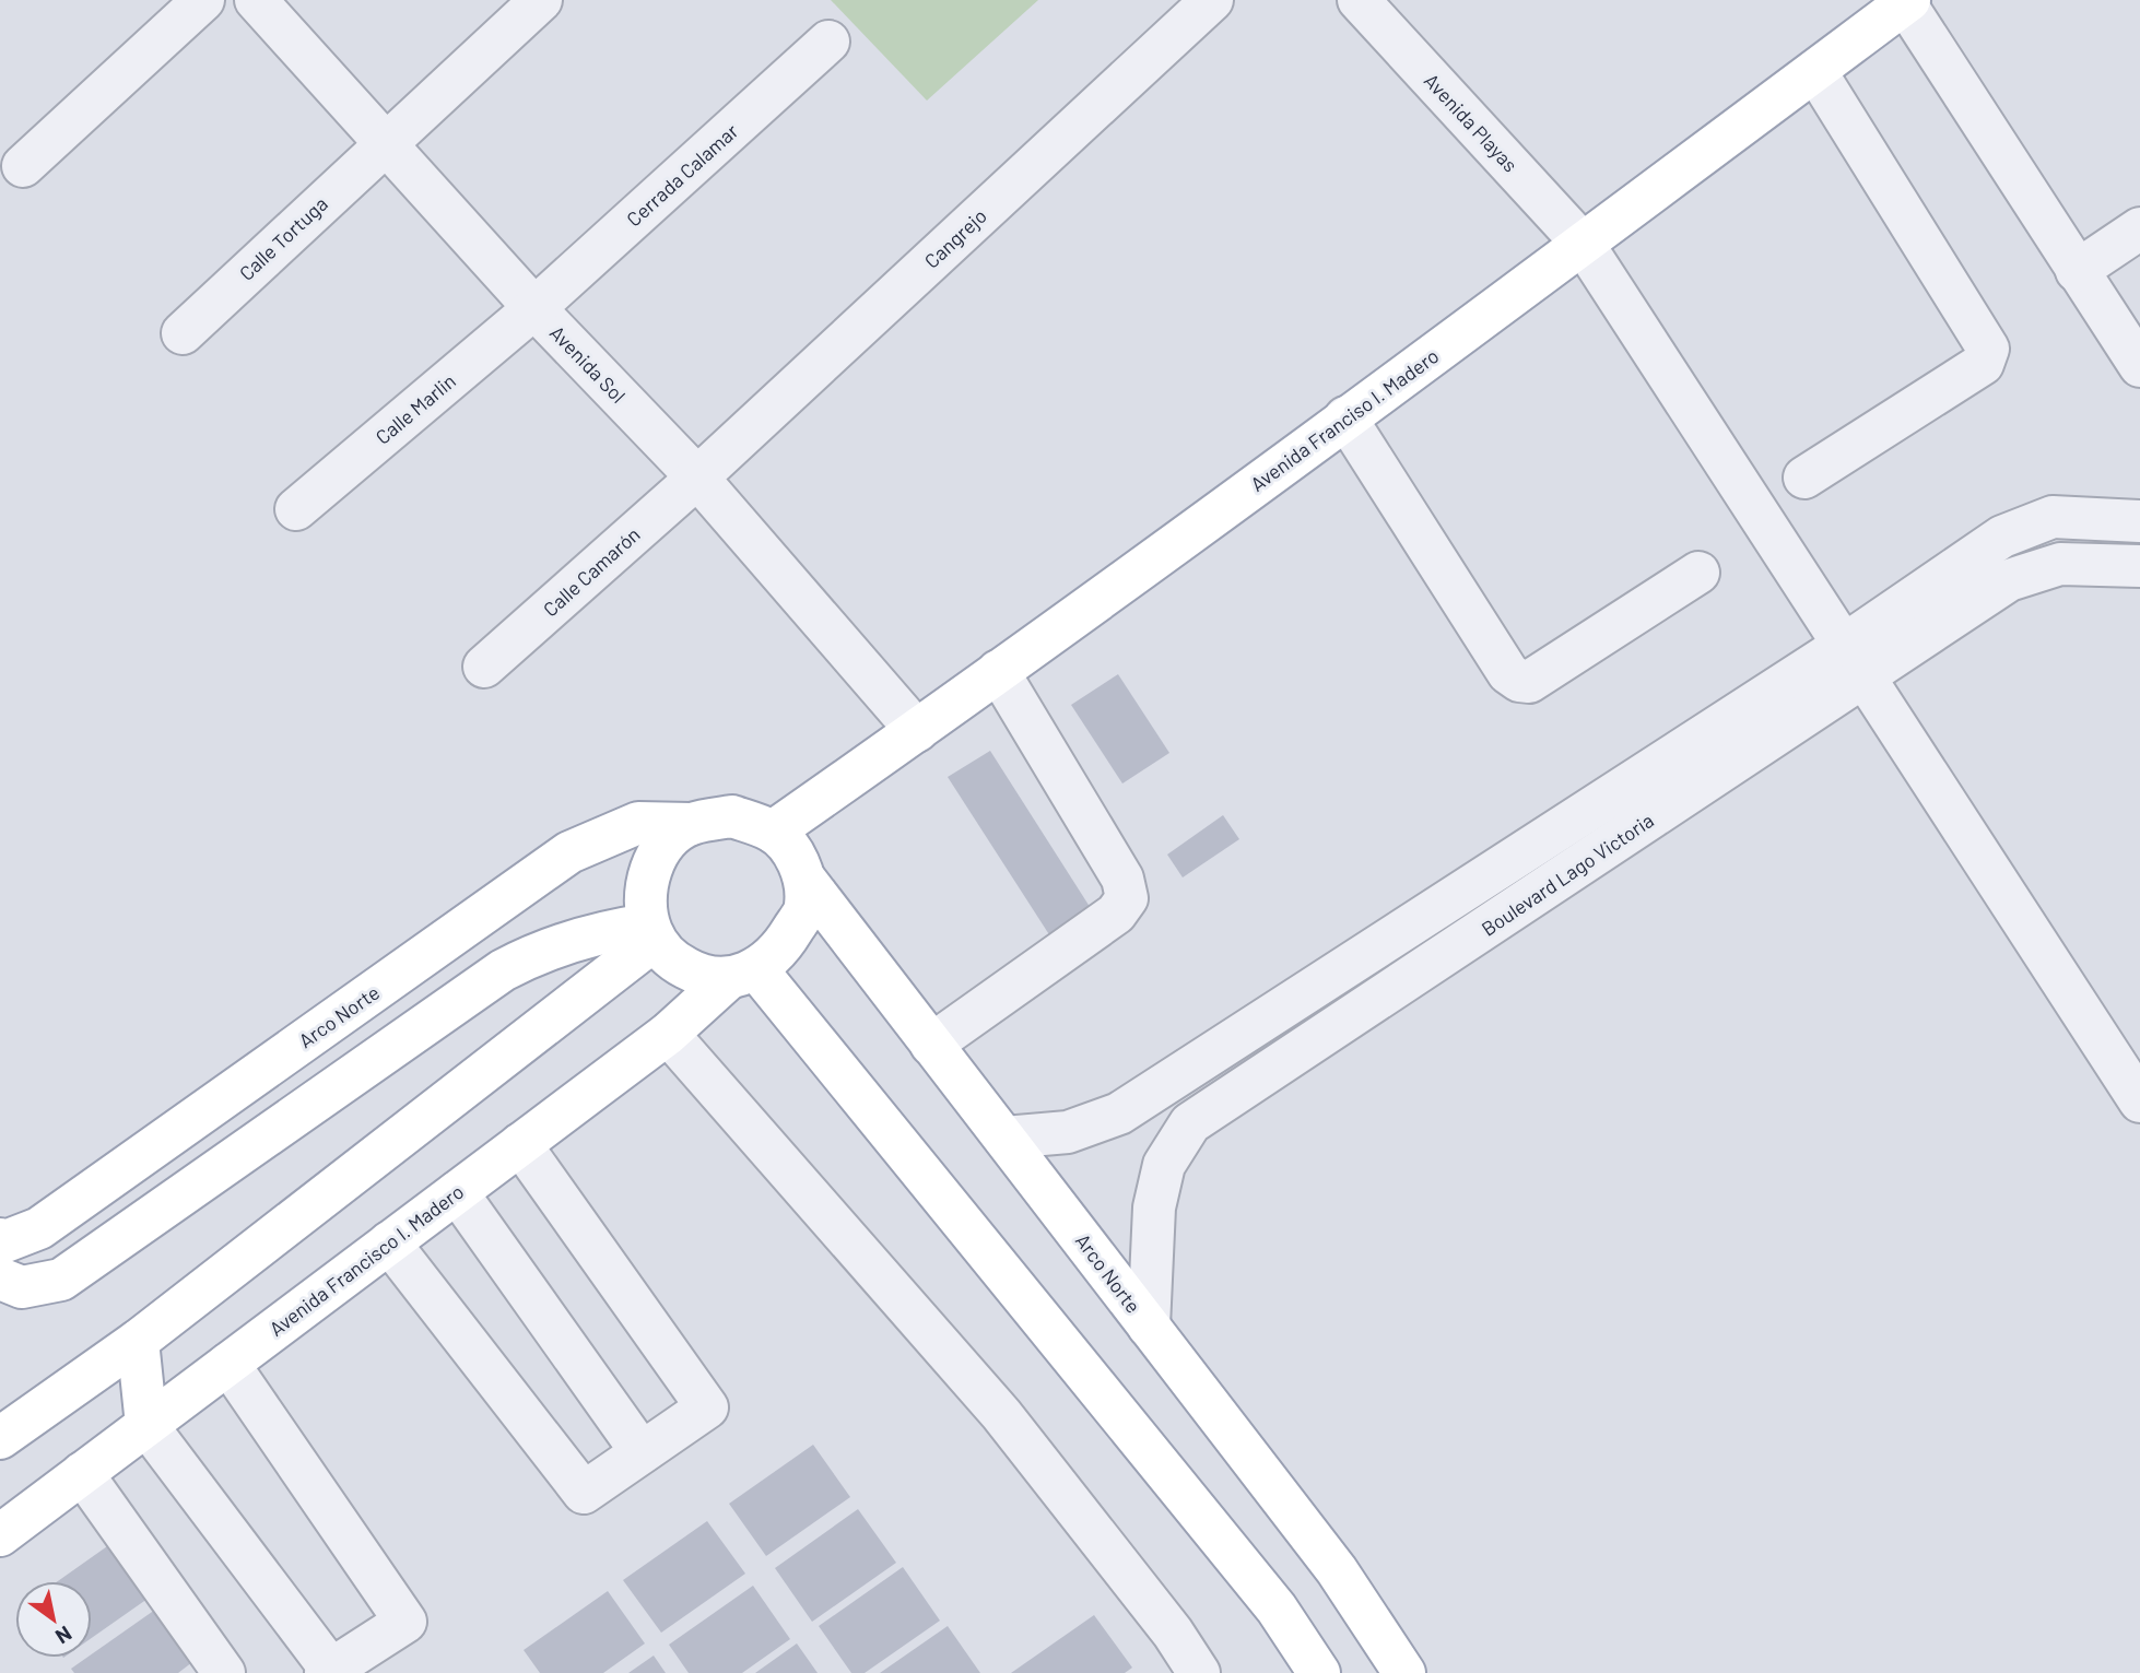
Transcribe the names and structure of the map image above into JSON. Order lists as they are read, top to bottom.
{
  "streets": {
    "main road": ["Avenida Franciso I. Madero", "Arco Norte", "Avenida Francisco I. Madero"],
    "street": [
      "Avenida Playas",
      "Cerrada Calamar",
      "Calle Tortuga",
      "Cangrejo",
      "Avenida Sol",
      "Calle Marlin",
      "Calle Camarón",
      "Boulevard Lago Victoria"
    ]
  },
  "crossings": [
    ["Avenida Playas", "Avenida Franciso I. Madero"],
    ["Avenida Playas", "Boulevard Lago Victoria"],
    ["Cerrada Calamar", "Avenida Sol"],
    ["Cerrada Calamar", "Calle Marlin"],
    ["Calle Tortuga", "Avenida Sol"],
    ["Cangrejo", "Avenida Sol"],
    ["Cangrejo", "Calle Camarón"],
    ["Avenida Sol", "Calle Marlin"],
    ["Avenida Sol", "Avenida Franciso I. Madero"],
    ["Avenida Sol", "Calle Camarón"],
    ["Avenida Franciso I. Madero", "Arco Norte"],
    ["Avenida Franciso I. Madero", "Avenida Francisco I. Madero"],
    ["Boulevard Lago Victoria", "Arco Norte"],
    ["Arco Norte", "Avenida Francisco I. Madero"]
  ],
  "north": "bottom right"
}
